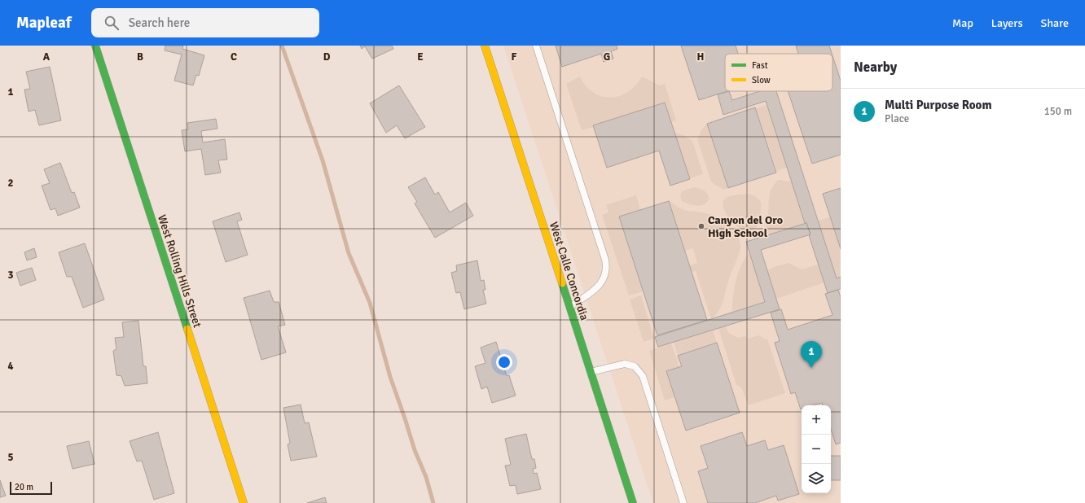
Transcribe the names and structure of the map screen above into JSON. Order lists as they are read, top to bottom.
{
  "streets": {
    "street": ["West Rolling Hills Street", "West Calle Concordia"]
  },
  "places": ["Canyon del Oro High School"],
  "legend": ["Fast", "Slow"],
  "scale_bar": "20 m",
  "page": {
    "header": "Mapleaf",
    "search": "Search here",
    "nav": ["Map", "Layers", "Share"],
    "heading": "Nearby",
    "list": [
      {
        "mark": "1",
        "name": "Multi Purpose Room",
        "note": "Place",
        "value": "150 m"
      }
    ],
    "pins": "1",
    "map_buttons": ["+", "−"],
    "scale": "20 m"
  },
  "grid": {
    "columns": [
      "A",
      "B",
      "C",
      "D",
      "E",
      "F",
      "G",
      "H"
    ],
    "rows": [
      "1",
      "2",
      "3",
      "4",
      "5"
    ]
  }
}
